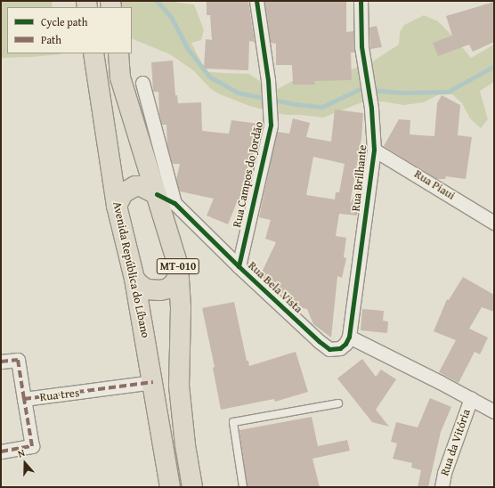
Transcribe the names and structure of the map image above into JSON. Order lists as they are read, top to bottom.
{
  "streets": {
    "main road": ["MT-010", "Avenida República do Líbano"],
    "street": [
      "Rua Campos do Jordão",
      "Rua Brilhante",
      "Rua Piaui",
      "Rua Bela Vista",
      "Rua tres",
      "Rua da Vitória"
    ]
  },
  "crossings": [
    ["Rua Campos do Jordão", "Rua Bela Vista"],
    ["Rua Brilhante", "Rua Piaui"],
    ["Rua Brilhante", "Rua Bela Vista"],
    ["MT-010", "Rua Bela Vista"],
    ["Avenida República do Líbano", "Rua tres"]
  ],
  "legend": ["Cycle path", "Path"],
  "north": "top"
}
